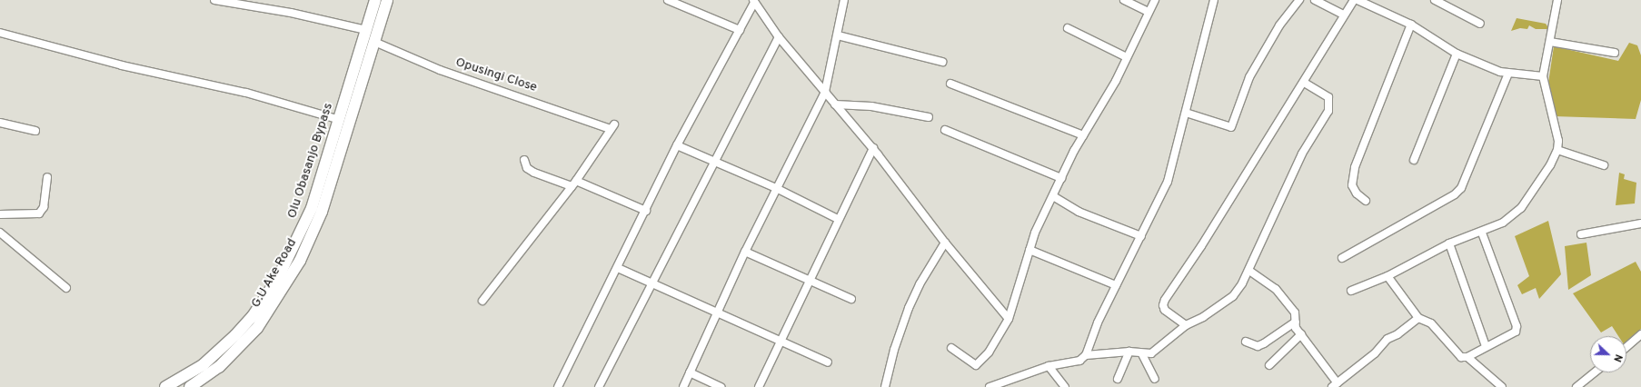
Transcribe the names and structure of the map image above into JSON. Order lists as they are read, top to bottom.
{
  "streets": {
    "main road": ["Olu Obasanjo Bypass", "G.U Ake Road"],
    "street": ["Opusingi Close"]
  },
  "crossings": [
    ["Opusingi Close", "G.U Ake Road"]
  ],
  "north": "right"
}
